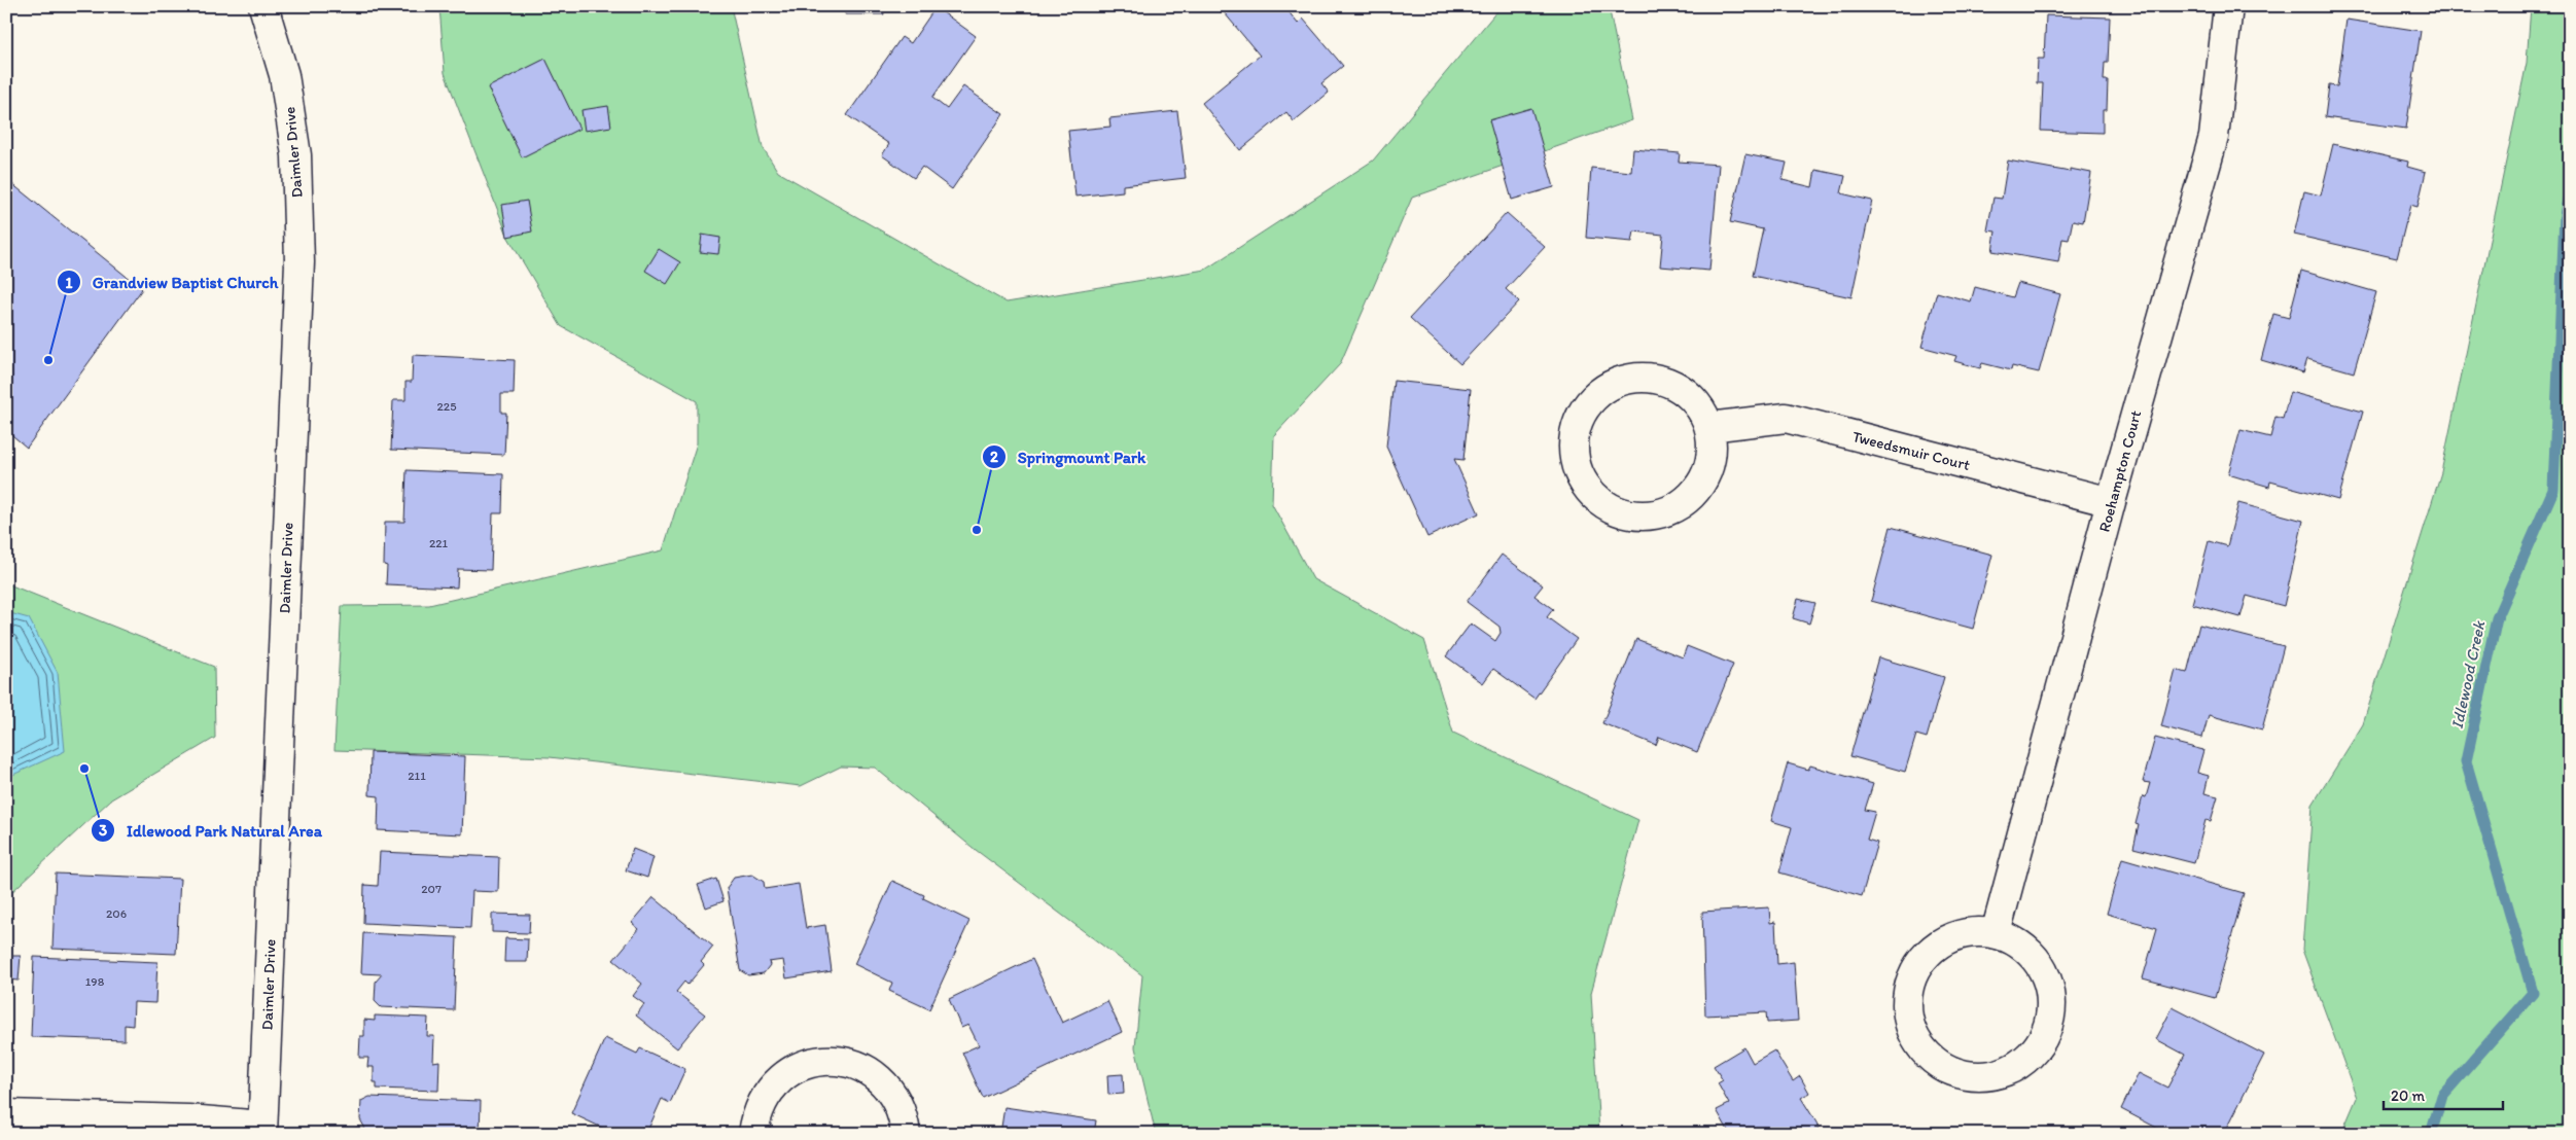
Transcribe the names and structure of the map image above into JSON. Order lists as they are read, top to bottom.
{
  "streets": {
    "street": ["Daimler Drive", "Tweedsmuir Court", "Roehampton Court"]
  },
  "crossings": [
    ["Tweedsmuir Court", "Roehampton Court"]
  ],
  "water": ["Idlewood Creek"],
  "places": ["Grandview Baptist Church", "Springmount Park", "Idlewood Park Natural Area"],
  "house_numbers": [
    "225",
    "221",
    "211",
    "207",
    "206",
    "198"
  ],
  "scale_bar": "20 m"
}
